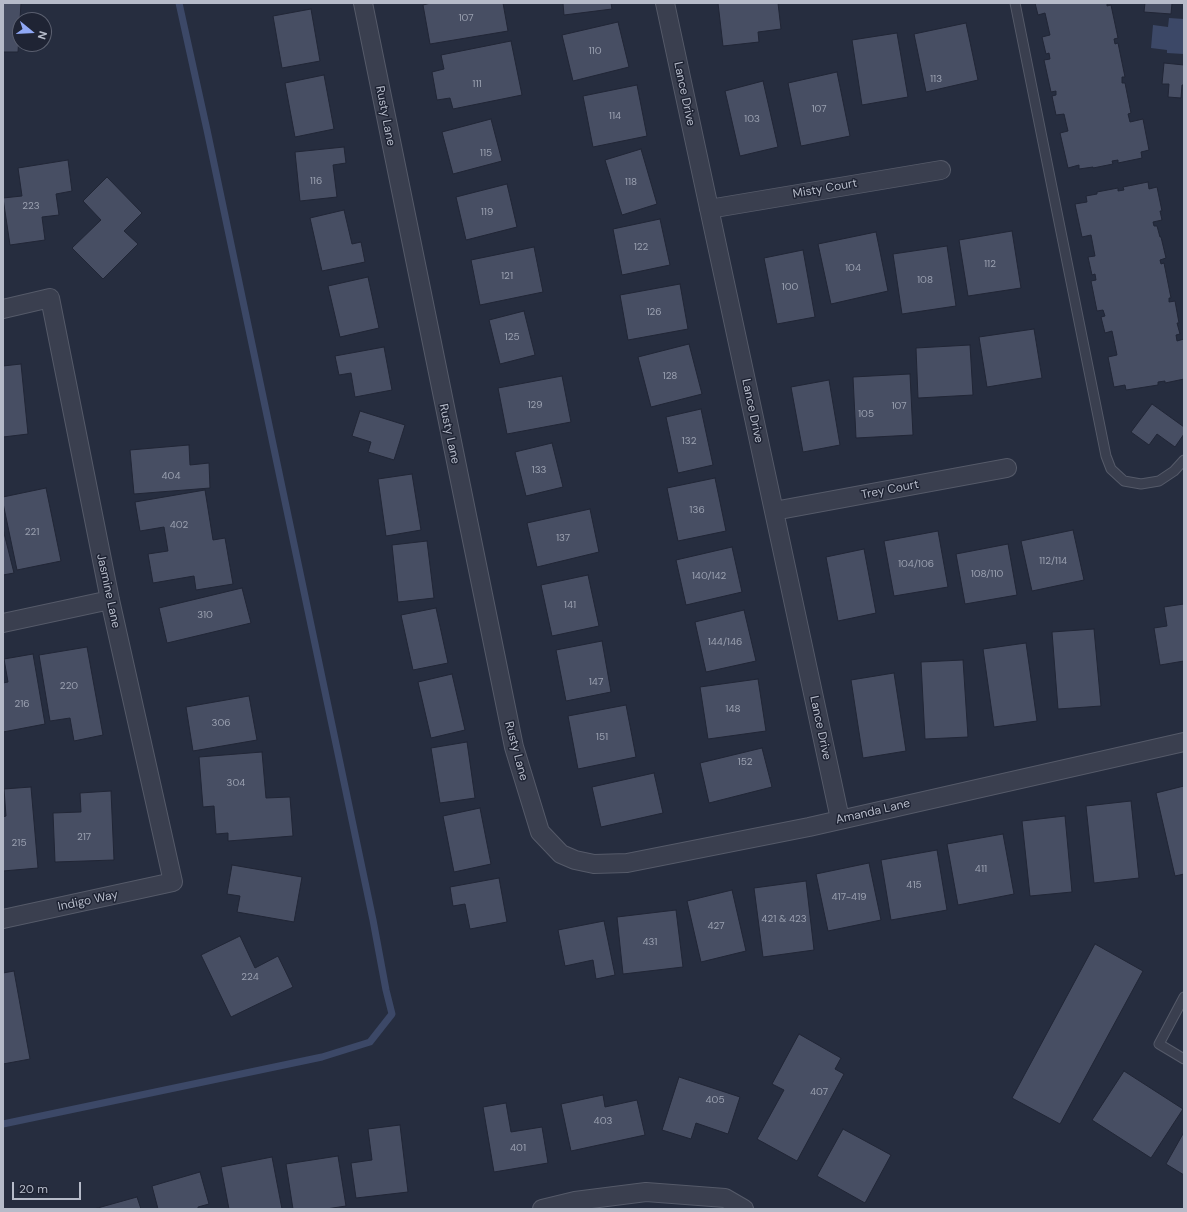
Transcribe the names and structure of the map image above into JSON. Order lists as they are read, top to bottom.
{
  "streets": {
    "street": [
      "Lance Drive",
      "Rusty Lane",
      "Misty Court",
      "Trey Court",
      "Jasmine Lane",
      "Amanda Lane",
      "Indigo Way"
    ]
  },
  "crossings": [
    ["Lance Drive", "Misty Court"],
    ["Lance Drive", "Trey Court"],
    ["Lance Drive", "Amanda Lane"],
    ["Rusty Lane", "Amanda Lane"],
    ["Jasmine Lane", "Indigo Way"]
  ],
  "house_numbers": [
    "107",
    "110",
    "113",
    "111",
    "107",
    "114",
    "103",
    "115",
    "116",
    "118",
    "223",
    "119",
    "122",
    "112",
    "104",
    "121",
    "108",
    "100",
    "126",
    "125",
    "128",
    "129",
    "107",
    "105",
    "132",
    "133",
    "404",
    "136",
    "402",
    "221",
    "137",
    "112/114",
    "104/106",
    "108/110",
    "140/142",
    "141",
    "310",
    "144/146",
    "147",
    "220",
    "216",
    "148",
    "306",
    "151",
    "152",
    "304",
    "217",
    "215",
    "411",
    "415",
    "417-419",
    "421 & 423",
    "427",
    "431",
    "224",
    "407",
    "405",
    "403",
    "401"
  ],
  "scale_bar": "20 m",
  "north": "right"
}
